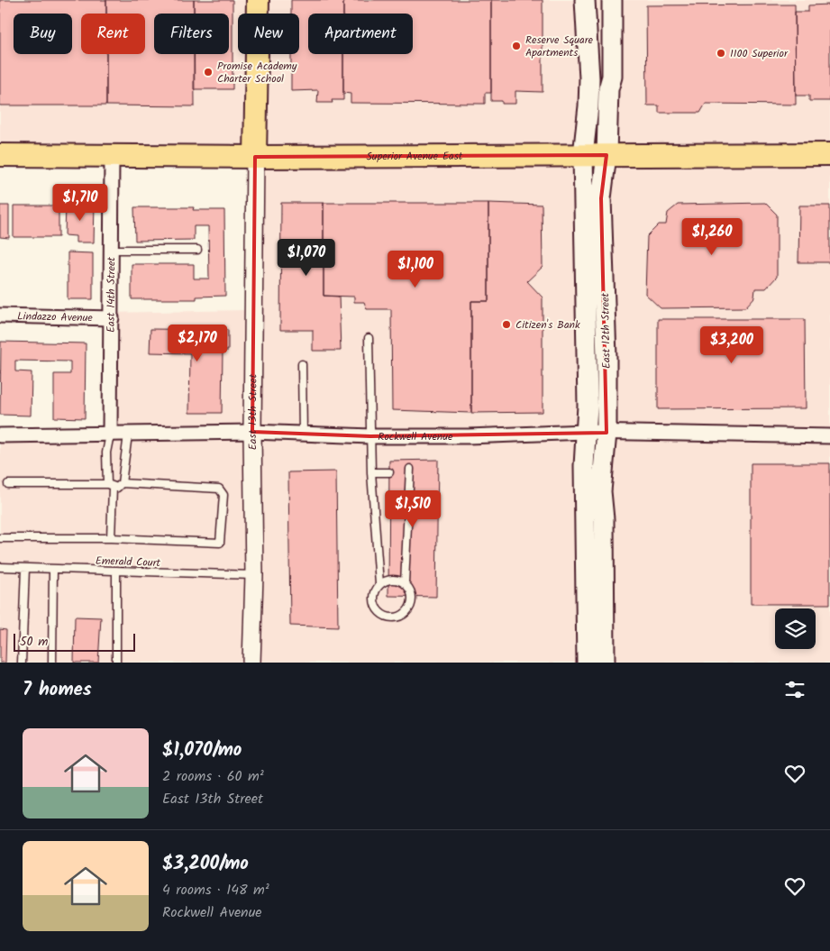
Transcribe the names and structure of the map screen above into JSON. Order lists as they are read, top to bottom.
{
  "streets": {
    "main road": ["Superior Avenue East", "East 12th Street", "East 13th Street"],
    "street": ["East 14th Street", "Lindazzo Avenue", "Rockwell Avenue"],
    "lane": ["Emerald Court"]
  },
  "crossings": [
    ["Superior Avenue East", "East 14th Street"],
    ["Superior Avenue East", "East 12th Street"],
    ["Superior Avenue East", "East 13th Street"],
    ["East 14th Street", "Lindazzo Avenue"],
    ["East 14th Street", "Rockwell Avenue"],
    ["East 12th Street", "Rockwell Avenue"],
    ["East 13th Street", "Rockwell Avenue"],
    ["East 13th Street", "Emerald Court"]
  ],
  "places": [
    "Reserve Square Apartments",
    "1100 Superior",
    "Promise Academy Charter School",
    "Citizen's Bank"
  ],
  "scale_bar": "50 m",
  "page": {
    "chip": [
      "Buy",
      "Rent",
      "Filters",
      "New",
      "Apartment"
    ],
    "price": [
      "$1,710",
      "$1,260",
      "$1,070",
      "$1,100",
      "$2,170",
      "$3,200",
      "$1,510"
    ],
    "scale": "50 m",
    "heading": "7 homes",
    "list": [
      {
        "name": "$1,070/mo",
        "note": "2 rooms · 60 m² · East 13th Street"
      },
      {
        "name": "$3,200/mo",
        "note": "4 rooms · 148 m² · Rockwell Avenue"
      }
    ]
  }
}
